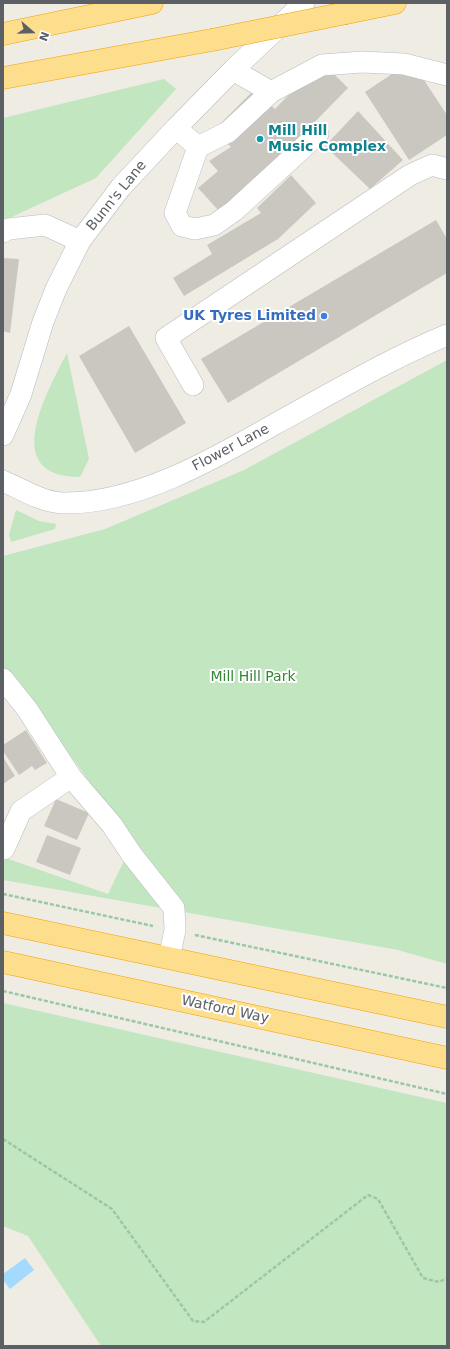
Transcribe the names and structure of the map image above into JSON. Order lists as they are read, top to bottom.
{
  "streets": {
    "highway": ["Watford Way"],
    "street": ["Bunn's Lane", "Flower Lane"]
  },
  "parks": ["Mill Hill Park"],
  "places": ["Mill Hill Music Complex", "UK Tyres Limited"],
  "north": "right"
}
